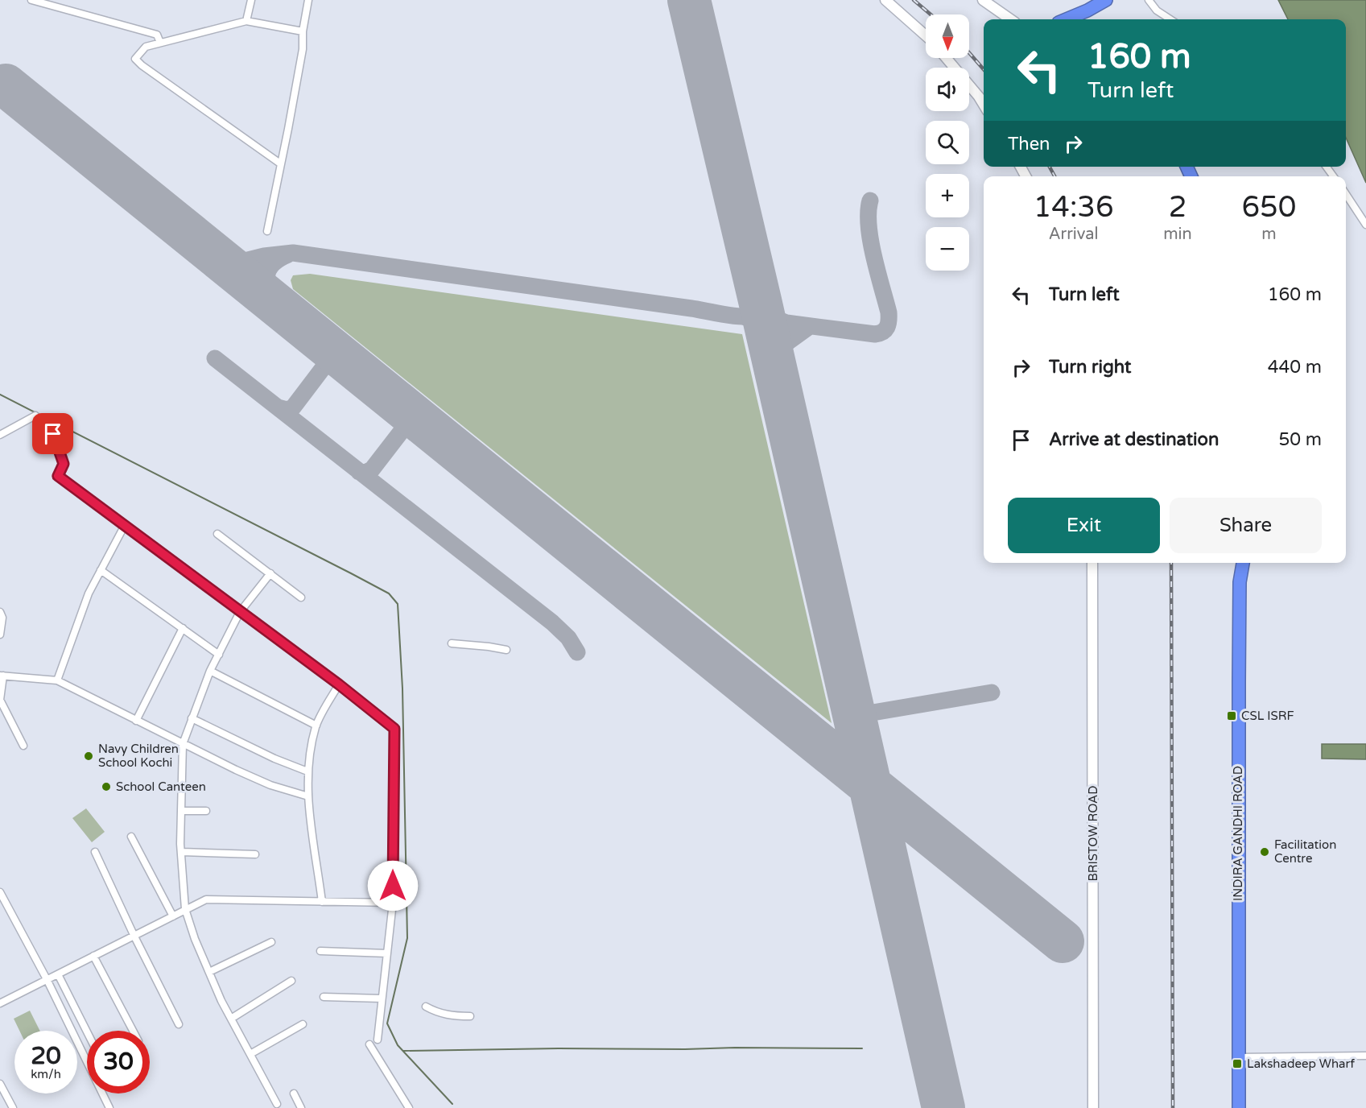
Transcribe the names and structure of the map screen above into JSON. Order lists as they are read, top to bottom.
{
  "streets": {
    "highway": ["INDIRA GANDHI ROAD"],
    "street": ["BRISTOW ROAD"]
  },
  "places": {
    "transit": ["CSL ISRF", "Lakshadeep Wharf"],
    "other": ["Navy Children School Kochi", "School Canteen", "Facilitation Centre"]
  },
  "north": "bottom",
  "page": {
    "map_buttons": ["+", "−"],
    "turn": ["160 m", "Turn left"],
    "then": "Then",
    "eta": [
      "14:36",
      "Arrival",
      "2",
      "min",
      "650",
      "m"
    ],
    "list": [
      {
        "name": "Turn left",
        "value": "160 m"
      },
      {
        "name": "Turn right",
        "value": "440 m"
      },
      {
        "name": "Arrive at destination",
        "value": "50 m"
      }
    ],
    "buttons": ["Exit", "Share"],
    "speed": "20 km/h",
    "limit": "30"
  }
}
